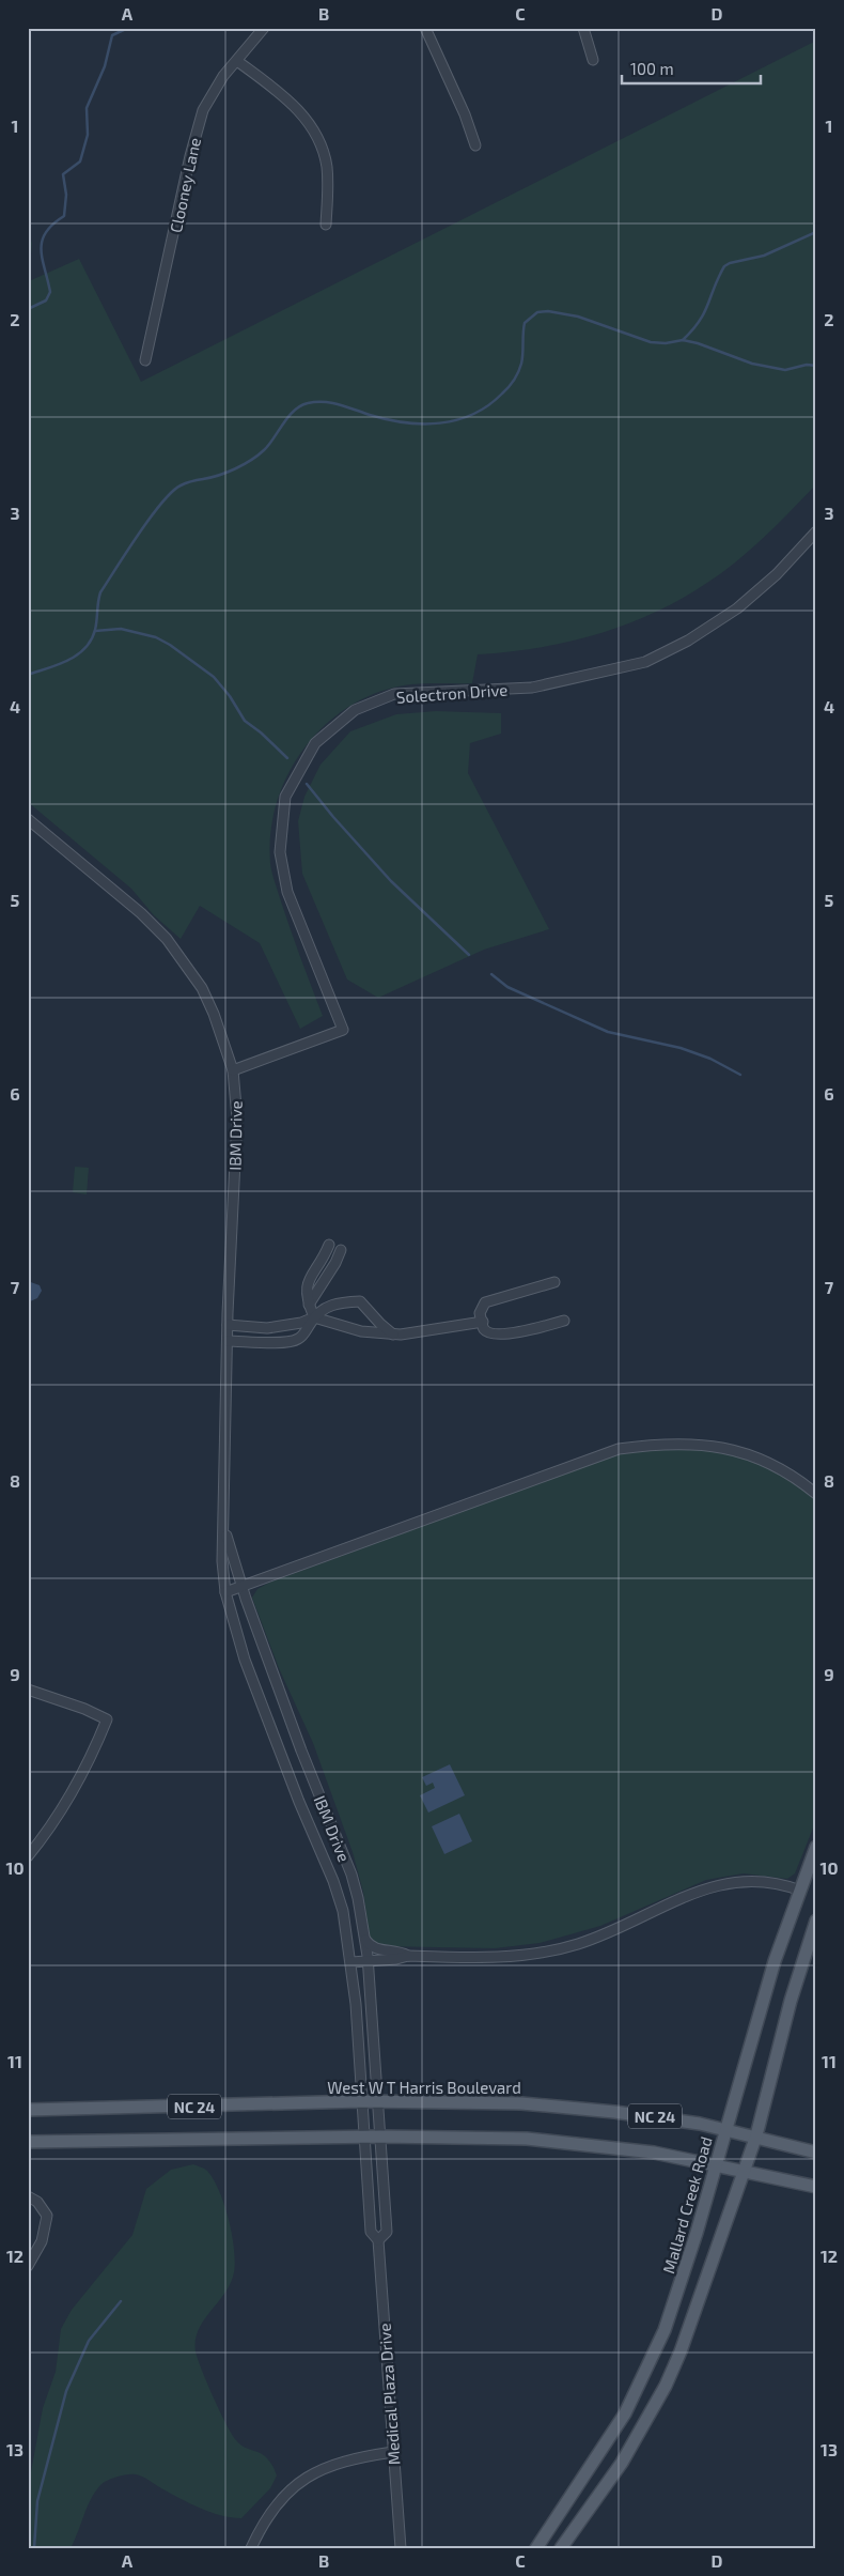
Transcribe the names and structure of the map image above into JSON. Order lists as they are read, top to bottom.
{
  "streets": {
    "main road": ["West W T Harris Boulevard", "NC 24", "Mallard Creek Road"],
    "street": [
      "Clooney Lane",
      "Solectron Drive",
      "IBM Drive",
      "Medical Plaza Drive"
    ]
  },
  "crossings": [
    ["Solectron Drive", "IBM Drive"],
    ["IBM Drive", "West W T Harris Boulevard"],
    ["IBM Drive", "NC 24"],
    ["IBM Drive", "Medical Plaza Drive"],
    ["West W T Harris Boulevard", "Mallard Creek Road"],
    ["NC 24", "Mallard Creek Road"],
    ["NC 24", "Medical Plaza Drive"]
  ],
  "scale_bar": "100 m",
  "grid": {
    "columns": [
      "A",
      "B",
      "C",
      "D"
    ],
    "rows": [
      "1",
      "2",
      "3",
      "4",
      "5",
      "6",
      "7",
      "8",
      "9",
      "10",
      "11",
      "12",
      "13"
    ]
  }
}
